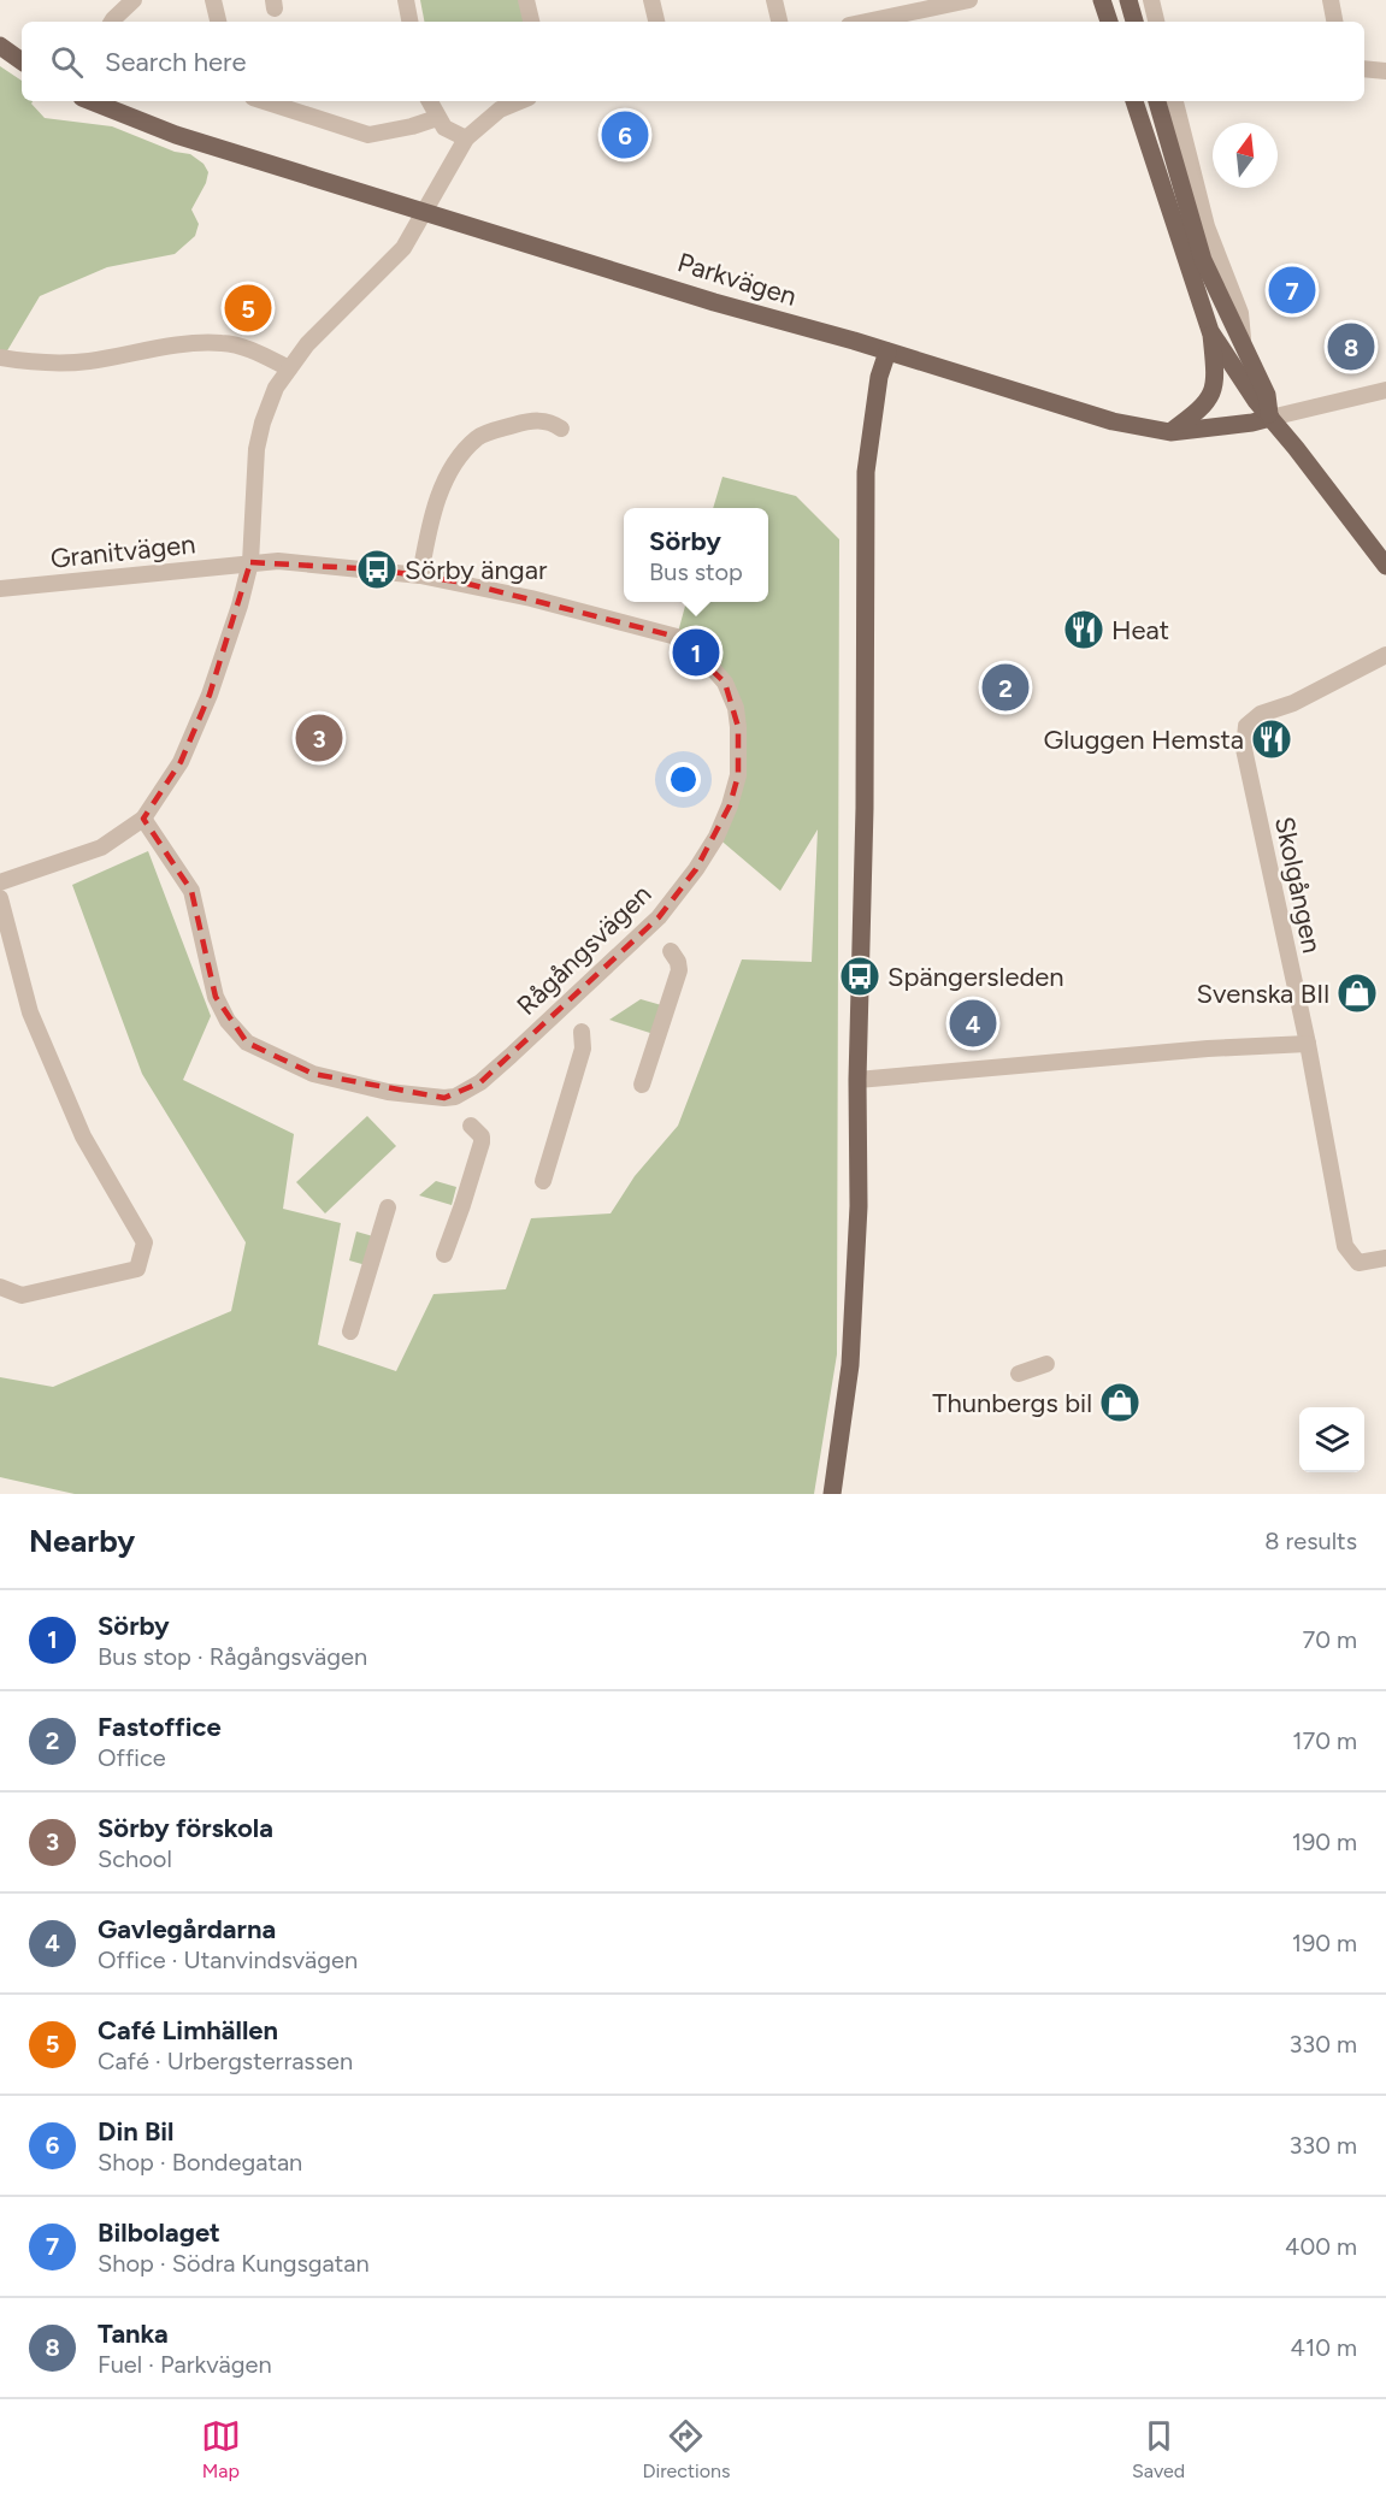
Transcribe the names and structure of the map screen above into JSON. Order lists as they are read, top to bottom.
{
  "streets": {
    "main road": ["Parkvägen"],
    "street": ["Granitvägen", "Skolgången", "Rågångsvägen"]
  },
  "crossings": [
    ["Granitvägen", "Rågångsvägen"]
  ],
  "places": {
    "bus stop": ["Sörby ängar", "Spängersleden"],
    "restaurant": ["Heat", "Gluggen Hemsta"],
    "shop": ["Svenska BIl", "Thunbergs bil"]
  },
  "north": "top",
  "page": {
    "search": "Search here",
    "pins": [
      "6",
      "7",
      "5",
      "8",
      "1",
      "2",
      "3",
      "4"
    ],
    "popup": ["Sörby", "Bus stop"],
    "heading": ["Nearby", "8 results"],
    "list": [
      {
        "mark": "1",
        "name": "Sörby",
        "note": "Bus stop · Rågångsvägen",
        "value": "70 m"
      },
      {
        "mark": "2",
        "name": "Fastoffice",
        "note": "Office",
        "value": "170 m"
      },
      {
        "mark": "3",
        "name": "Sörby förskola",
        "note": "School",
        "value": "190 m"
      },
      {
        "mark": "4",
        "name": "Gavlegårdarna",
        "note": "Office · Utanvindsvägen",
        "value": "190 m"
      },
      {
        "mark": "5",
        "name": "Café Limhällen",
        "note": "Café · Urbergsterrassen",
        "value": "330 m"
      },
      {
        "mark": "6",
        "name": "Din Bil",
        "note": "Shop · Bondegatan",
        "value": "330 m"
      },
      {
        "mark": "7",
        "name": "Bilbolaget",
        "note": "Shop · Södra Kungsgatan",
        "value": "400 m"
      },
      {
        "mark": "8",
        "name": "Tanka",
        "note": "Fuel · Parkvägen",
        "value": "410 m"
      }
    ],
    "nav": ["Map", "Directions", "Saved"]
  }
}
